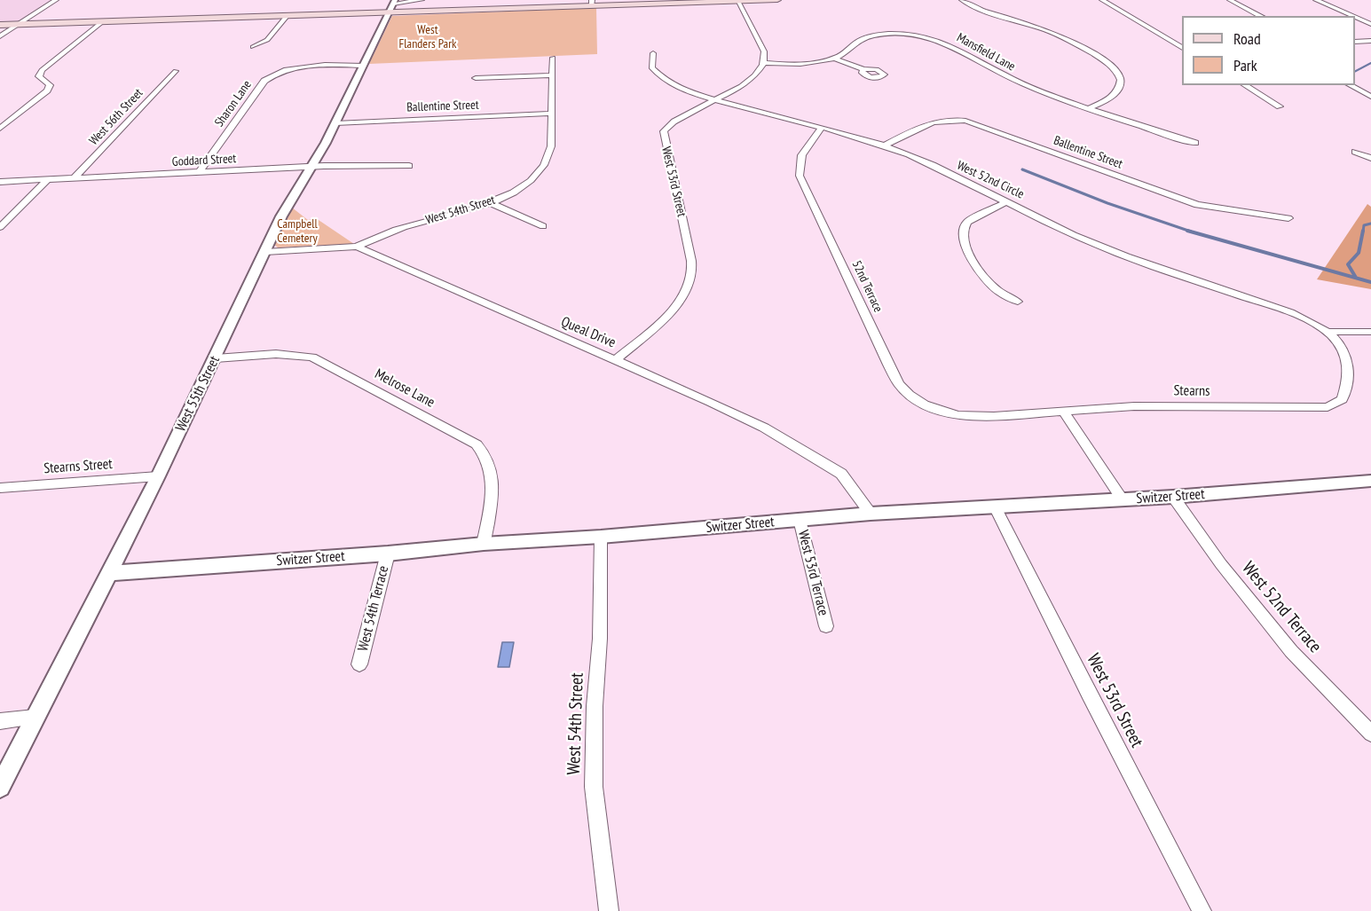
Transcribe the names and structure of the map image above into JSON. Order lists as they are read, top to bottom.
{
  "streets": {
    "street": [
      "Mansfield Lane",
      "Sharon Lane",
      "Ballentine Street",
      "West 56th Street",
      "Goddard Street",
      "West 52nd Circle",
      "West 53rd Street",
      "West 54th Street",
      "52nd Terrace",
      "Queal Drive",
      "Melrose Lane",
      "Stearns",
      "West 55th Street",
      "Stearns Street",
      "Switzer Street",
      "West 53rd Terrace",
      "West 52nd Terrace",
      "West 54th Terrace"
    ]
  },
  "crossings": [
    ["Mansfield Lane", "West 53rd Street"],
    ["Sharon Lane", "Goddard Street"],
    ["Sharon Lane", "West 55th Street"],
    ["Ballentine Street", "West 52nd Circle"],
    ["Ballentine Street", "West 54th Street"],
    ["Ballentine Street", "West 55th Street"],
    ["West 56th Street", "Goddard Street"],
    ["Goddard Street", "West 55th Street"],
    ["West 52nd Circle", "West 53rd Street"],
    ["West 52nd Circle", "52nd Terrace"],
    ["West 52nd Circle", "Stearns"],
    ["West 53rd Street", "Queal Drive"],
    ["West 53rd Street", "Switzer Street"],
    ["West 54th Street", "Queal Drive"],
    ["West 54th Street", "Switzer Street"],
    ["52nd Terrace", "Stearns"],
    ["Queal Drive", "West 55th Street"],
    ["Queal Drive", "Switzer Street"],
    ["Melrose Lane", "West 55th Street"],
    ["Melrose Lane", "Switzer Street"],
    ["West 55th Street", "Stearns Street"],
    ["West 55th Street", "Switzer Street"],
    ["Switzer Street", "West 53rd Terrace"],
    ["Switzer Street", "West 52nd Terrace"],
    ["Switzer Street", "West 54th Terrace"]
  ],
  "parks": ["West Flanders Park", "Campbell Cemetery"],
  "legend": ["Road", "Park"]
}
